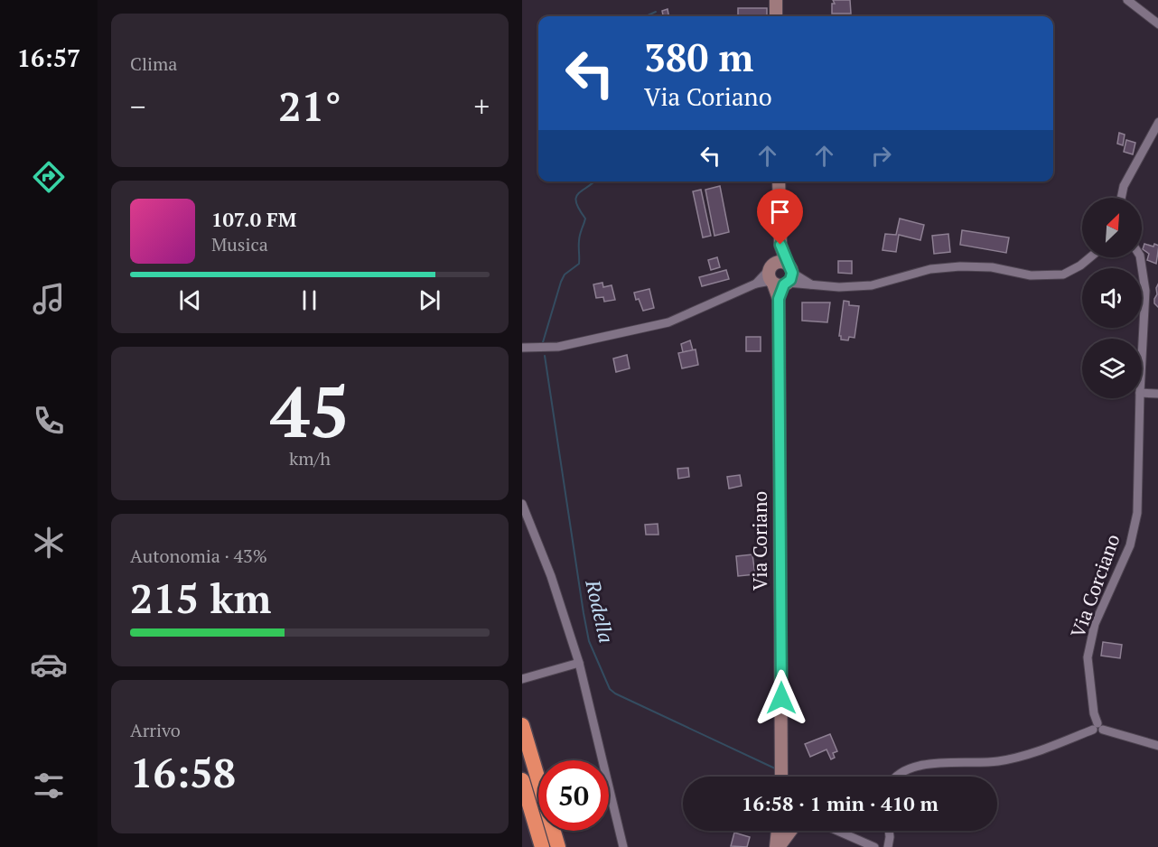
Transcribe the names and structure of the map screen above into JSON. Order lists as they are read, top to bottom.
{
  "streets": {
    "main road": ["Via Coriano"],
    "street": ["Via Corciano"]
  },
  "water": ["Rodella"],
  "north": "top right",
  "page": {
    "tabs": "16:57",
    "tile": [
      "Clima",
      ["45", "km/h"],
      ["Autonomia · 43%", "215 km"],
      ["Arrivo", "16:58"]
    ],
    "turn": ["380 m", "Via Coriano"],
    "heat": ["−", "21°", "+"],
    "song": ["107.0 FM", "Musica"],
    "limit": "50",
    "trip": "16:58 · 1 min · 410 m"
  }
}
